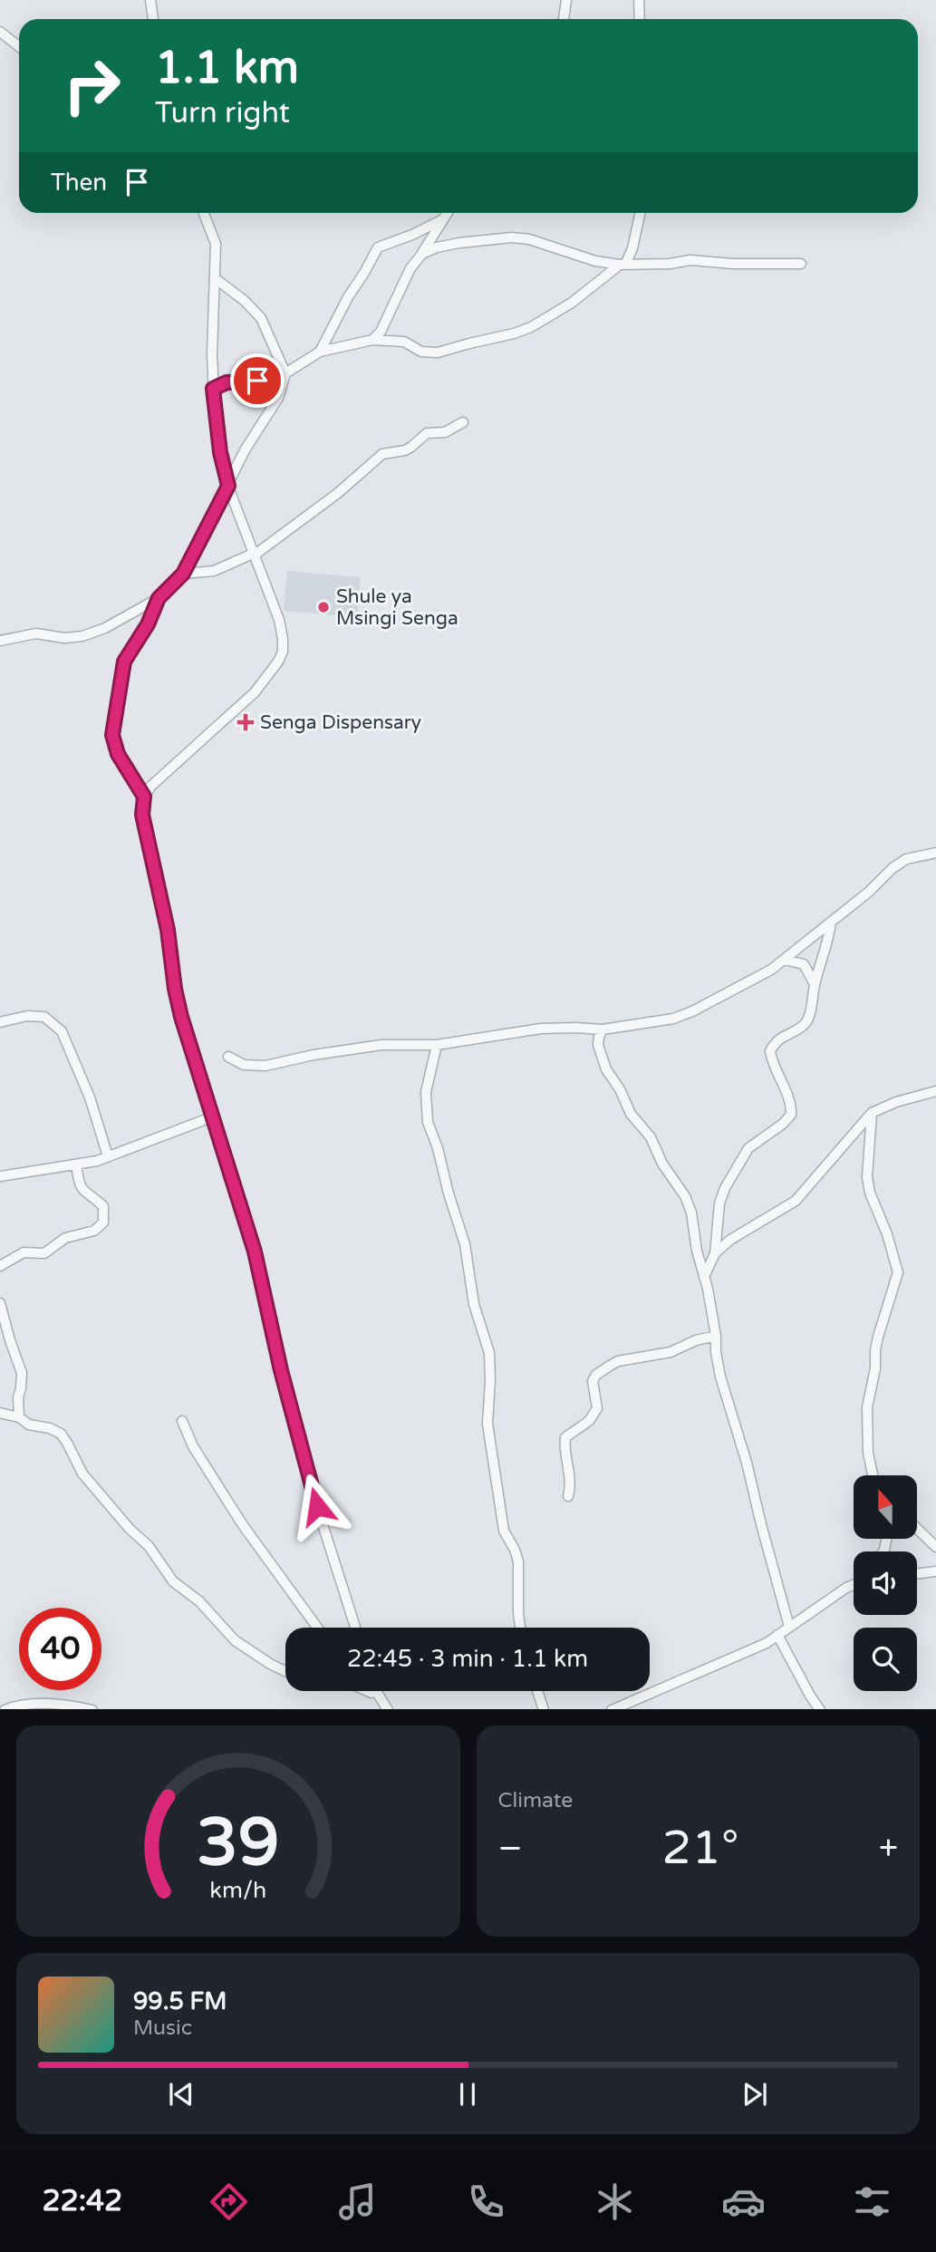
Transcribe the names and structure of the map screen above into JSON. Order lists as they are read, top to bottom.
{
  "places": {
    "other": ["Shule ya Msingi Senga"],
    "health": ["Senga Dispensary"]
  },
  "north": "top",
  "page": {
    "turn": ["1.1 km", "Turn right"],
    "then": "Then",
    "limit": "40",
    "trip": "22:45 · 3 min · 1.1 km",
    "tile": "Climate",
    "heat": ["−", "21°", "+"],
    "song": ["99.5 FM", "Music"],
    "tabs": "22:42",
    "gauge": ["39", "km/h"]
  }
}
